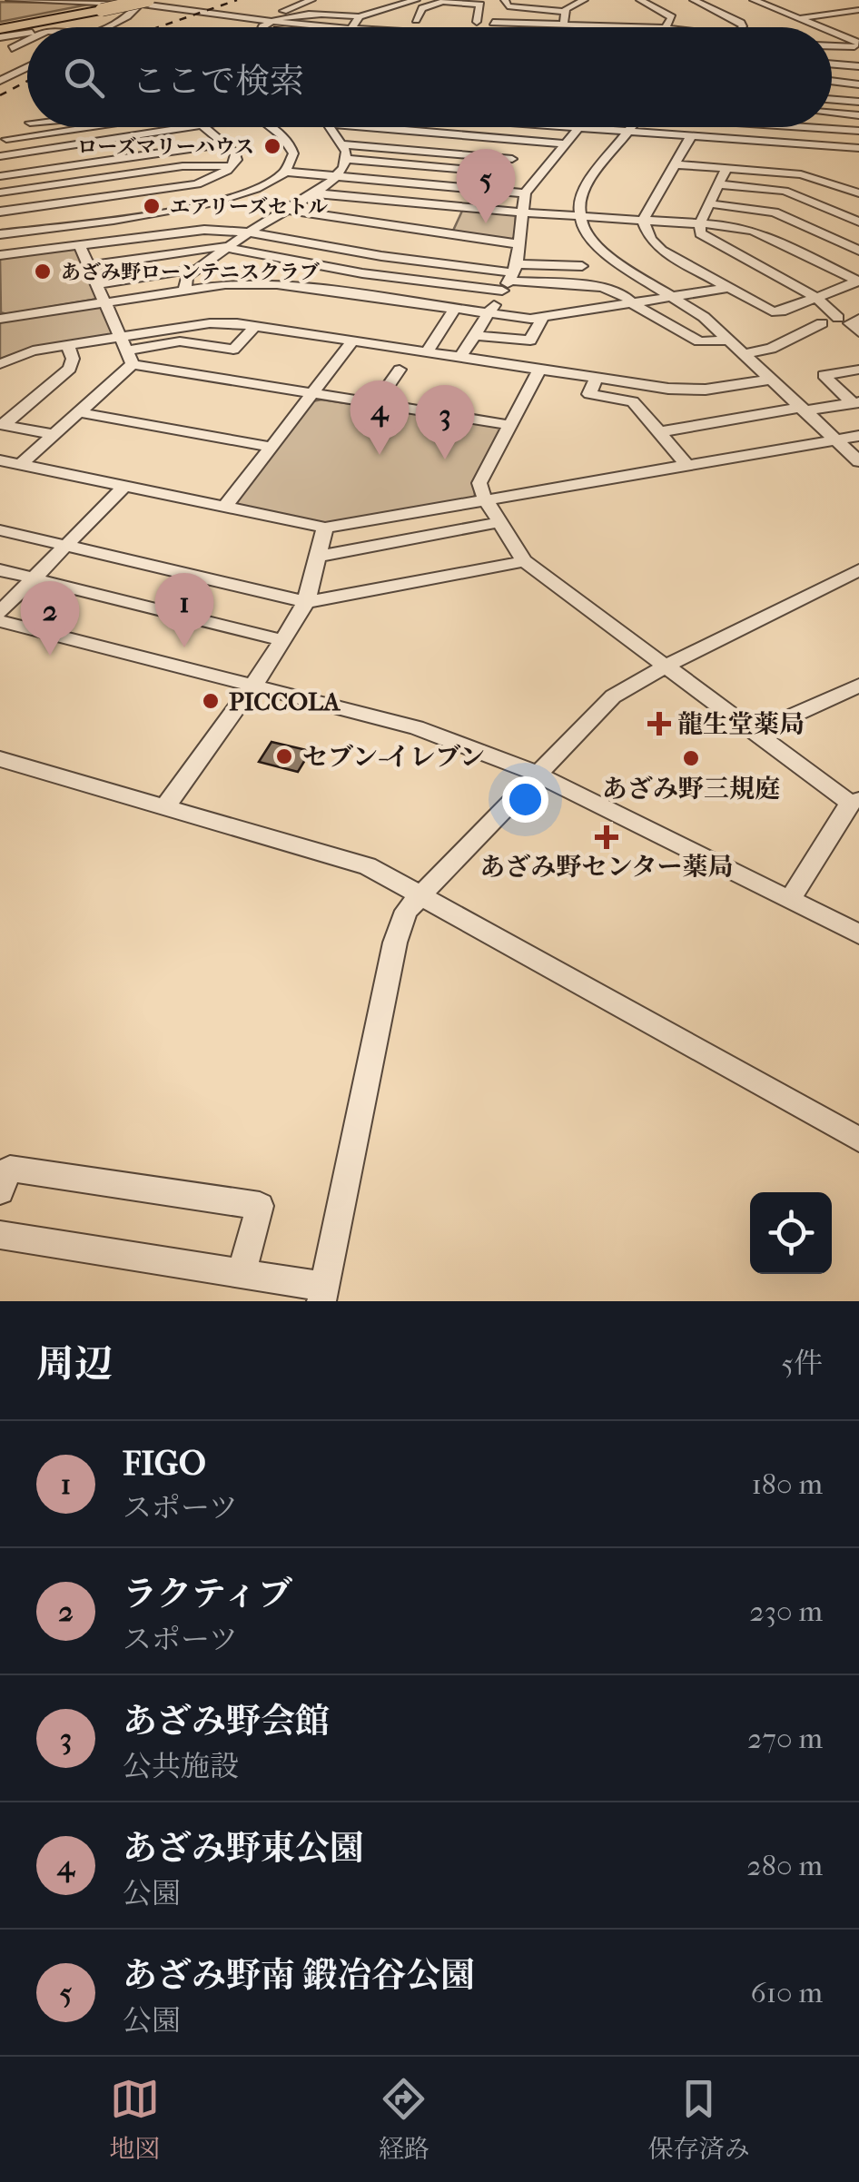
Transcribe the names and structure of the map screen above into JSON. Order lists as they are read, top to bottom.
{
  "places": {
    "other": [
      "ローズマリーハウス",
      "エアリーズセトル",
      "あざみ野ローンテニスクラブ",
      "PICCOLA",
      "セブン-イレブン",
      "あざみ野三規庭"
    ],
    "health": ["龍生堂薬局", "あざみ野センター薬局"]
  },
  "page": {
    "search": "ここで検索",
    "pins": [
      "5",
      "4",
      "3",
      "1",
      "2"
    ],
    "heading": ["周辺", "5件"],
    "list": [
      {
        "mark": "1",
        "name": "FIGO",
        "note": "スポーツ",
        "value": "180 m"
      },
      {
        "mark": "2",
        "name": "ラクティブ",
        "note": "スポーツ",
        "value": "230 m"
      },
      {
        "mark": "3",
        "name": "あざみ野会館",
        "note": "公共施設",
        "value": "270 m"
      },
      {
        "mark": "4",
        "name": "あざみ野東公園",
        "note": "公園",
        "value": "280 m"
      },
      {
        "mark": "5",
        "name": "あざみ野南 鍛冶谷公園",
        "note": "公園",
        "value": "610 m"
      }
    ],
    "nav": ["地図", "経路", "保存済み"]
  }
}
